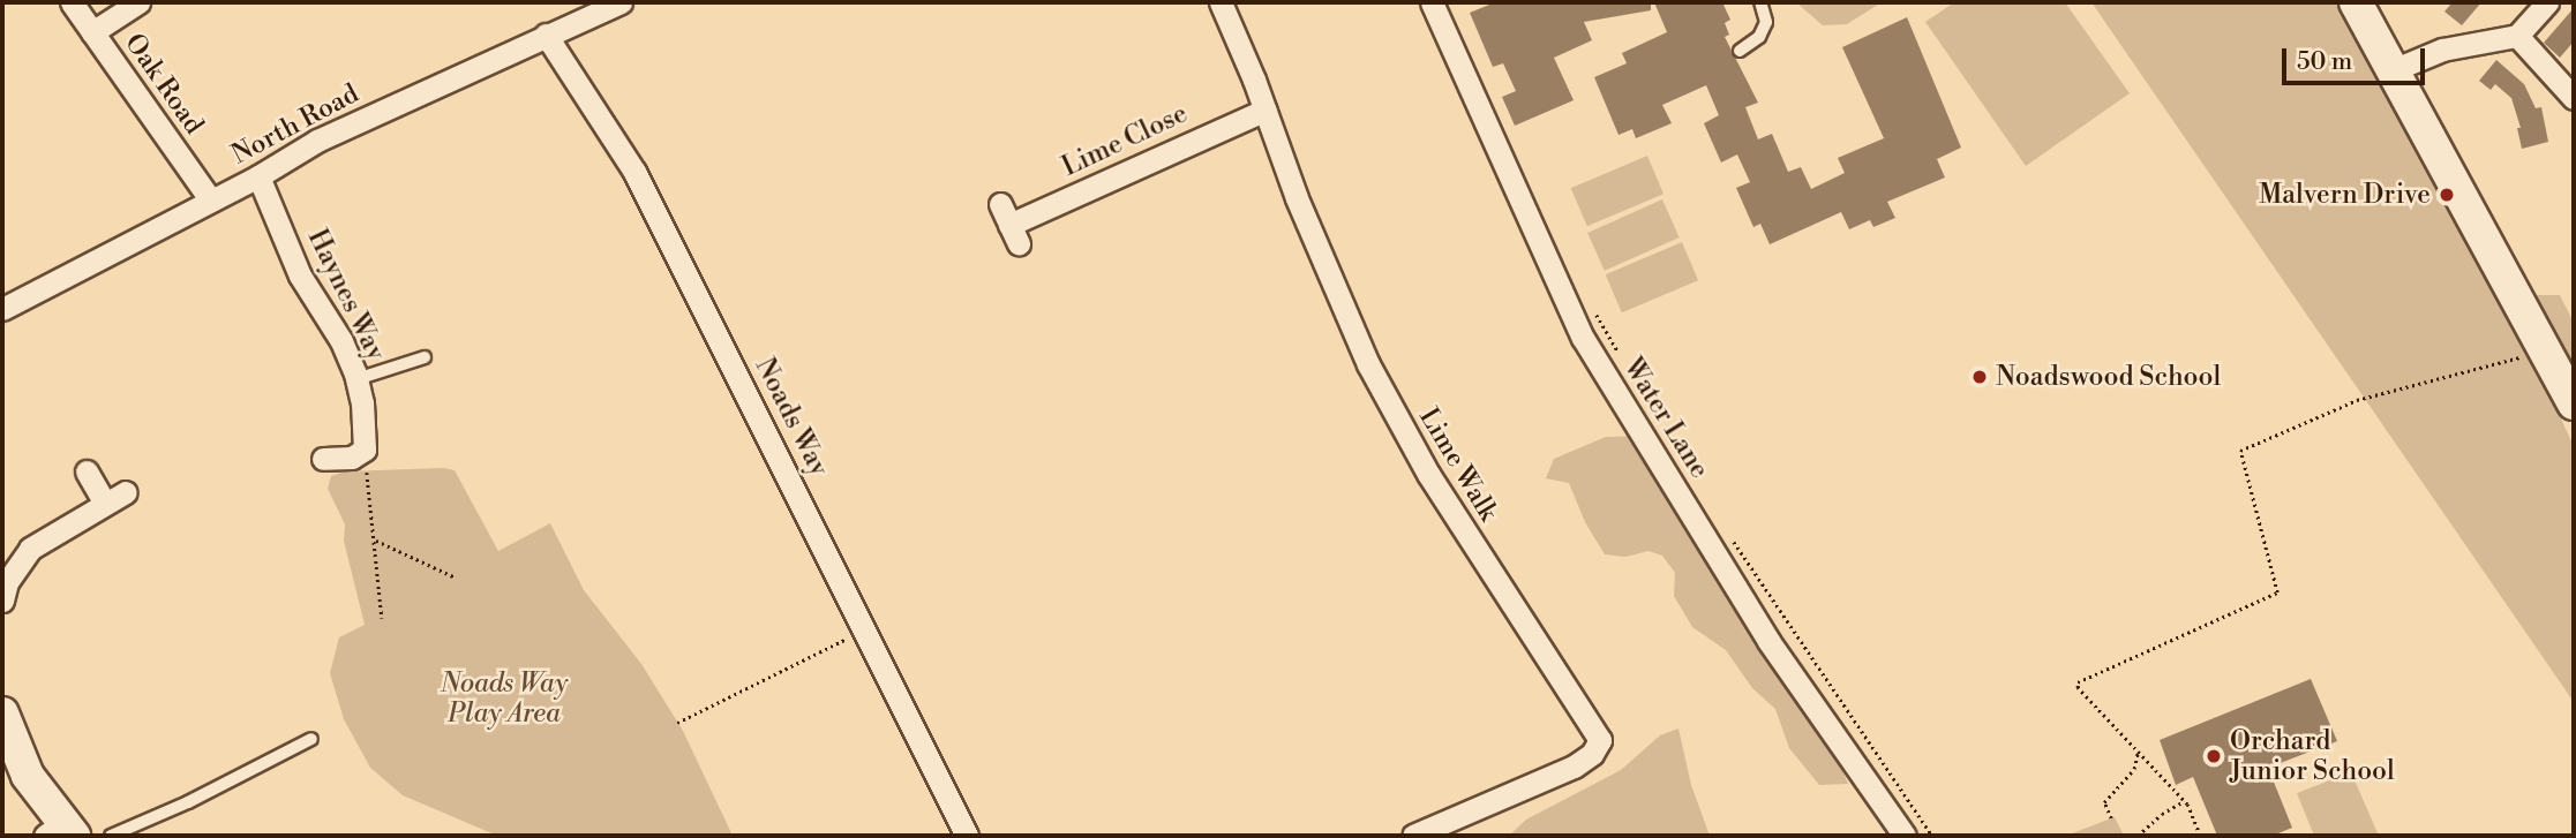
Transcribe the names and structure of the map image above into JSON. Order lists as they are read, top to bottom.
{
  "streets": {
    "street": [
      "Oak Road",
      "North Road",
      "Lime Close",
      "Haynes Way",
      "Noads Way",
      "Water Lane",
      "Lime Walk"
    ]
  },
  "crossings": [
    ["Oak Road", "North Road"],
    ["North Road", "Haynes Way"],
    ["North Road", "Noads Way"],
    ["Lime Close", "Lime Walk"]
  ],
  "parks": ["Noads Way Play Area"],
  "places": ["Malvern Drive", "Noadswood School", "Orchard Junior School"],
  "scale_bar": "50 m"
}
